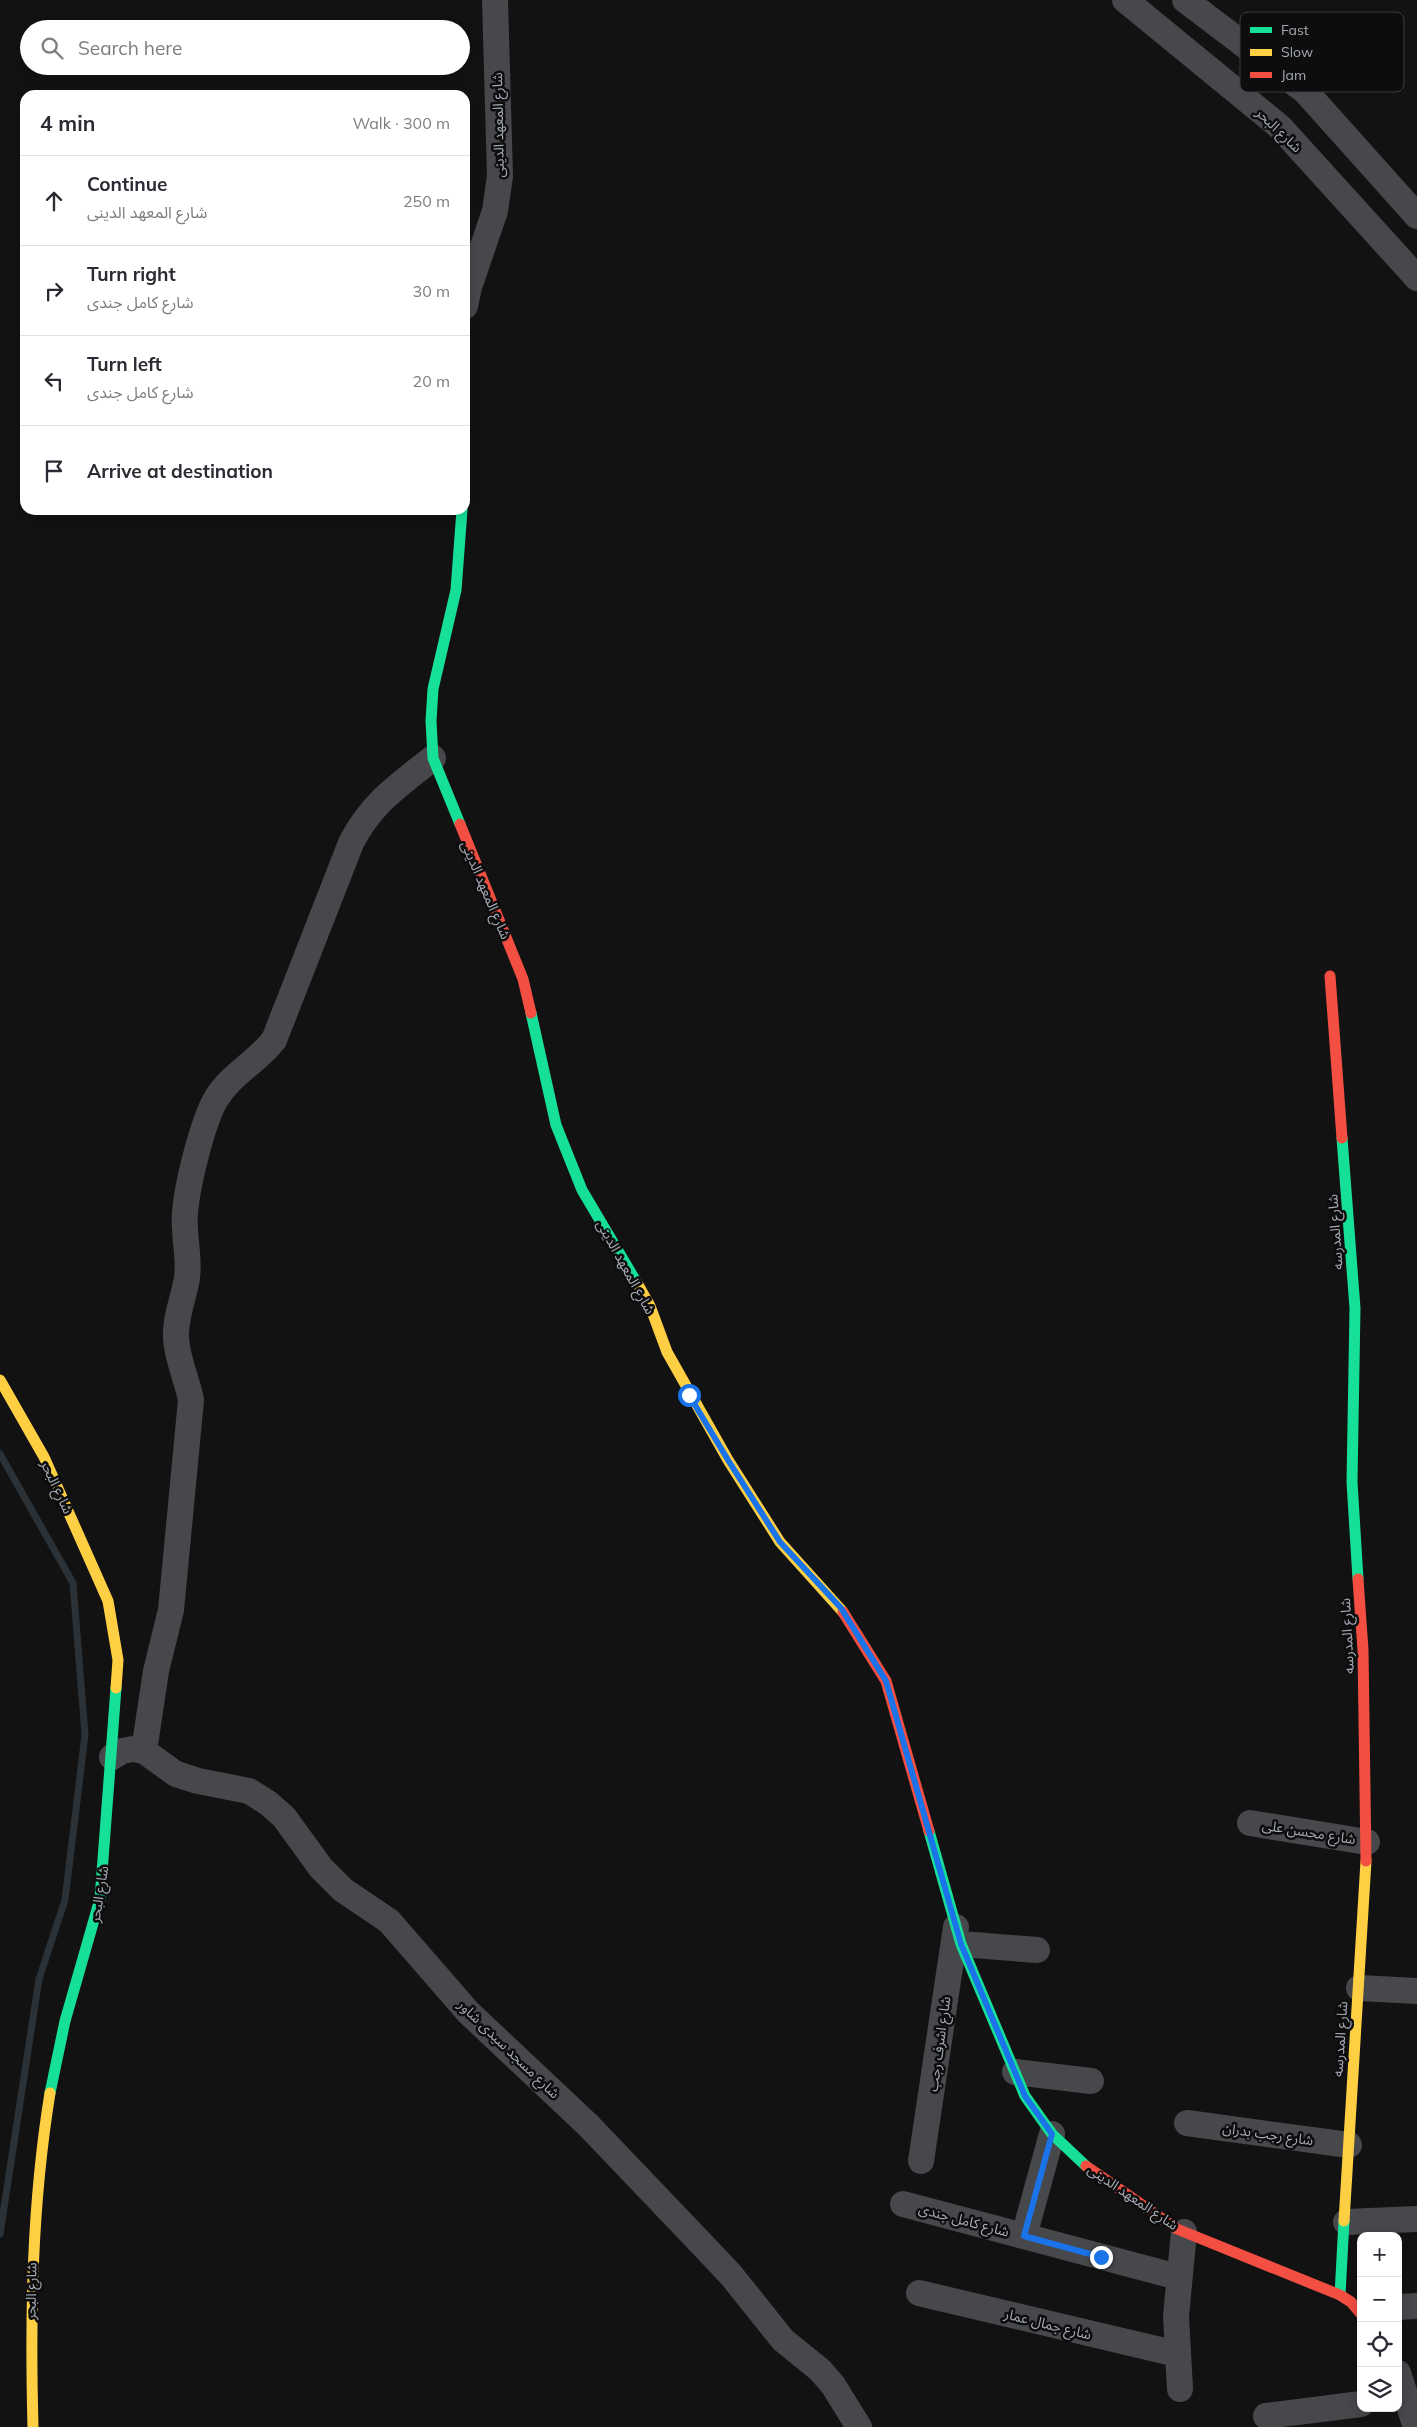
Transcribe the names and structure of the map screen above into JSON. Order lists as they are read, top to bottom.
{
  "streets": {
    "street": [
      "شارع المعهد الدينى",
      "شارع البحر",
      "شارع المدرسه",
      "شارع محسن على",
      "شارع اشرف رجب",
      "شارع مسجد سيدى شاور",
      "شارع رجب بدران",
      "شارع كامل جندى",
      "شارع جمال عمار"
    ]
  },
  "crossings": [
    ["شارع المعهد الدينى", "شارع المدرسه"],
    ["شارع المعهد الدينى", "شارع اشرف رجب"],
    ["شارع المعهد الدينى", "شارع كامل جندى"],
    ["شارع المدرسه", "شارع محسن على"],
    ["شارع المدرسه", "شارع رجب بدران"]
  ],
  "legend": ["Fast", "Slow", "Jam"],
  "page": {
    "search": "Search here",
    "heading": ["4 min", "Walk · 300 m"],
    "list": [
      ["Continue", "شارع المعهد الدينى", "250 m"],
      ["Turn right", "شارع كامل جندى", "30 m"],
      ["Turn left", "شارع كامل جندى", "20 m"],
      "Arrive at destination"
    ],
    "map_buttons": ["+", "−"]
  }
}
